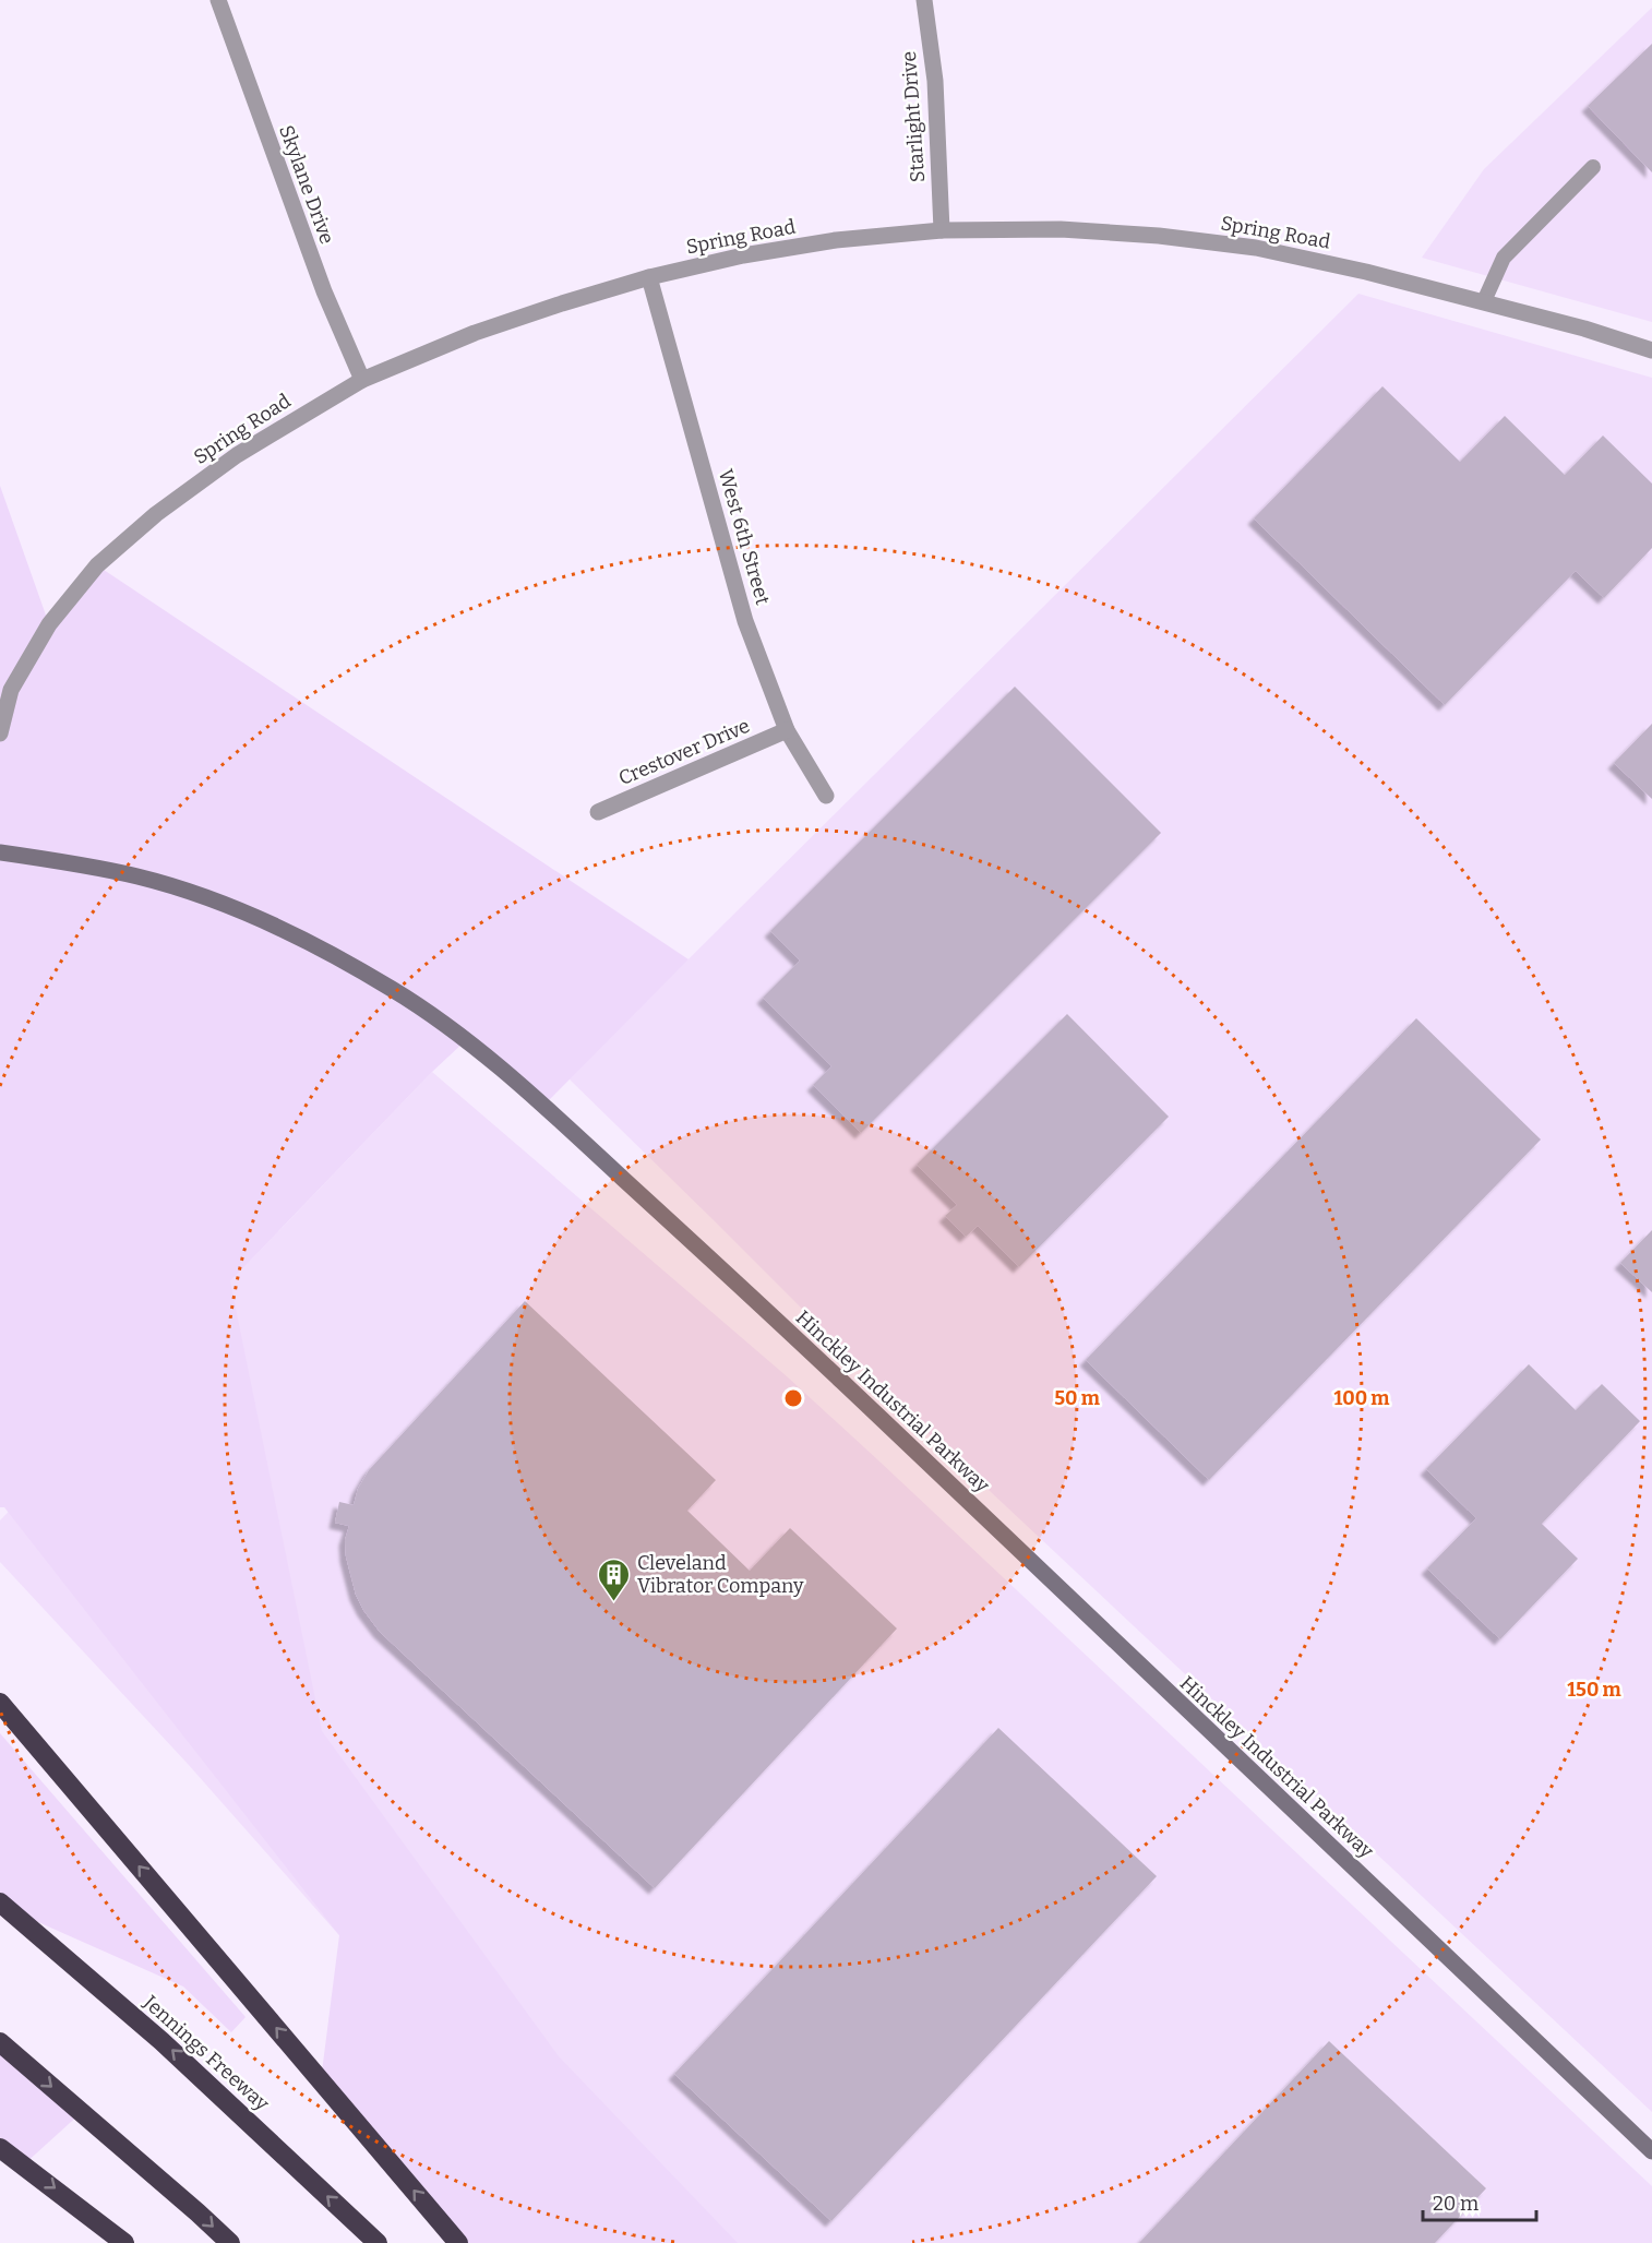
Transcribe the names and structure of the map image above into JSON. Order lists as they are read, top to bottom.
{
  "streets": {
    "highway": ["Jennings Freeway"],
    "street": [
      "Starlight Drive",
      "Skylane Drive",
      "Spring Road",
      "West 6th Street",
      "Crestover Drive",
      "Hinckley Industrial Parkway"
    ]
  },
  "crossings": [
    ["Starlight Drive", "Spring Road"],
    ["Skylane Drive", "Spring Road"],
    ["Spring Road", "West 6th Street"],
    ["West 6th Street", "Crestover Drive"]
  ],
  "places": {
    "building": ["Cleveland Vibrator Company"]
  },
  "scale_bar": "20 m",
  "rings": ["50 m", "100 m", "150 m"]
}
